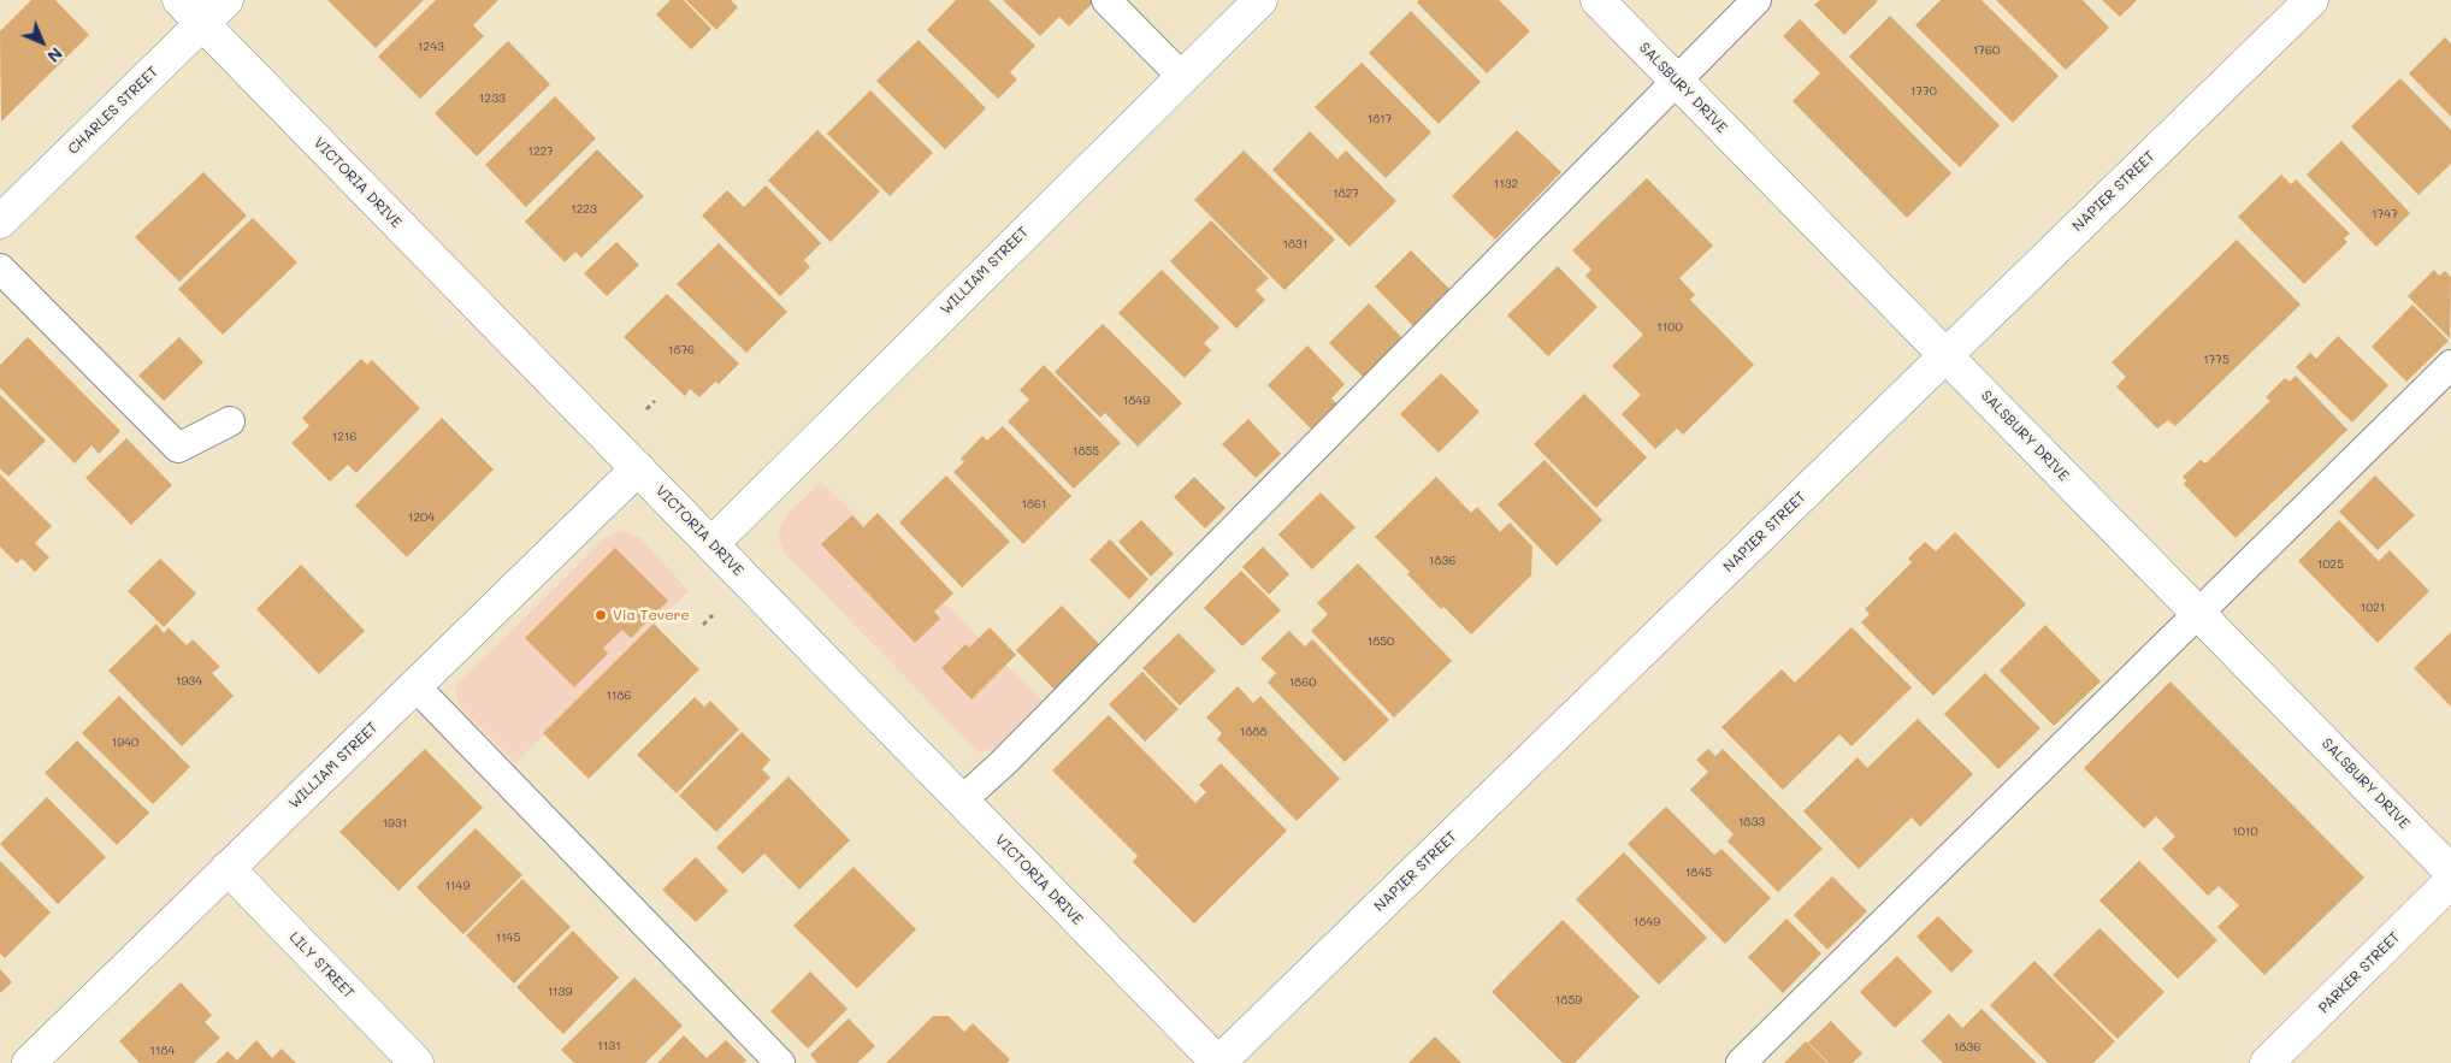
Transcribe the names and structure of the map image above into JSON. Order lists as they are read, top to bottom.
{
  "streets": {
    "street": [
      "SALSBURY DRIVE",
      "CHARLES STREET",
      "VICTORIA DRIVE",
      "NAPIER STREET",
      "WILLIAM STREET",
      "LILY STREET",
      "PARKER STREET"
    ]
  },
  "crossings": [
    ["SALSBURY DRIVE", "NAPIER STREET"],
    ["CHARLES STREET", "VICTORIA DRIVE"],
    ["VICTORIA DRIVE", "NAPIER STREET"],
    ["VICTORIA DRIVE", "WILLIAM STREET"],
    ["WILLIAM STREET", "LILY STREET"]
  ],
  "places": ["Via Tevere"],
  "house_numbers": [
    "1243",
    "1760",
    "1770",
    "1233",
    "1817",
    "1227",
    "1132",
    "1827",
    "1223",
    "1747",
    "1831",
    "1100",
    "1876",
    "1775",
    "1849",
    "1216",
    "1855",
    "1861",
    "1204",
    "1836",
    "1025",
    "1021",
    "1850",
    "1934",
    "1860",
    "1186",
    "1888",
    "1940",
    "1833",
    "1931",
    "1010",
    "1845",
    "1149",
    "1849",
    "1145",
    "1139",
    "1859",
    "1131",
    "1836",
    "1184"
  ],
  "north": "bottom right"
}
